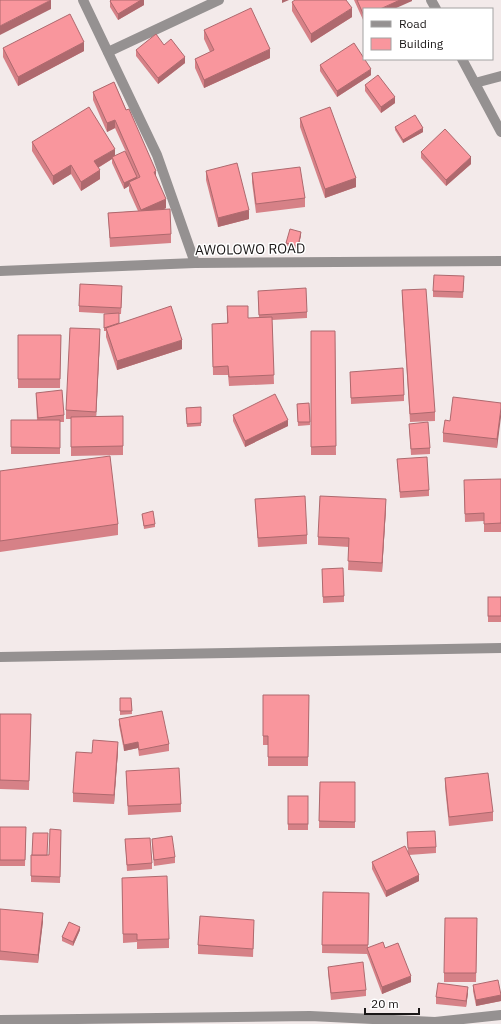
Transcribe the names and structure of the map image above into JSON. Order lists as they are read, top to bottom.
{
  "streets": {
    "street": ["AWOLOWO ROAD"]
  },
  "legend": ["Road", "Building"],
  "scale_bar": "20 m"
}
